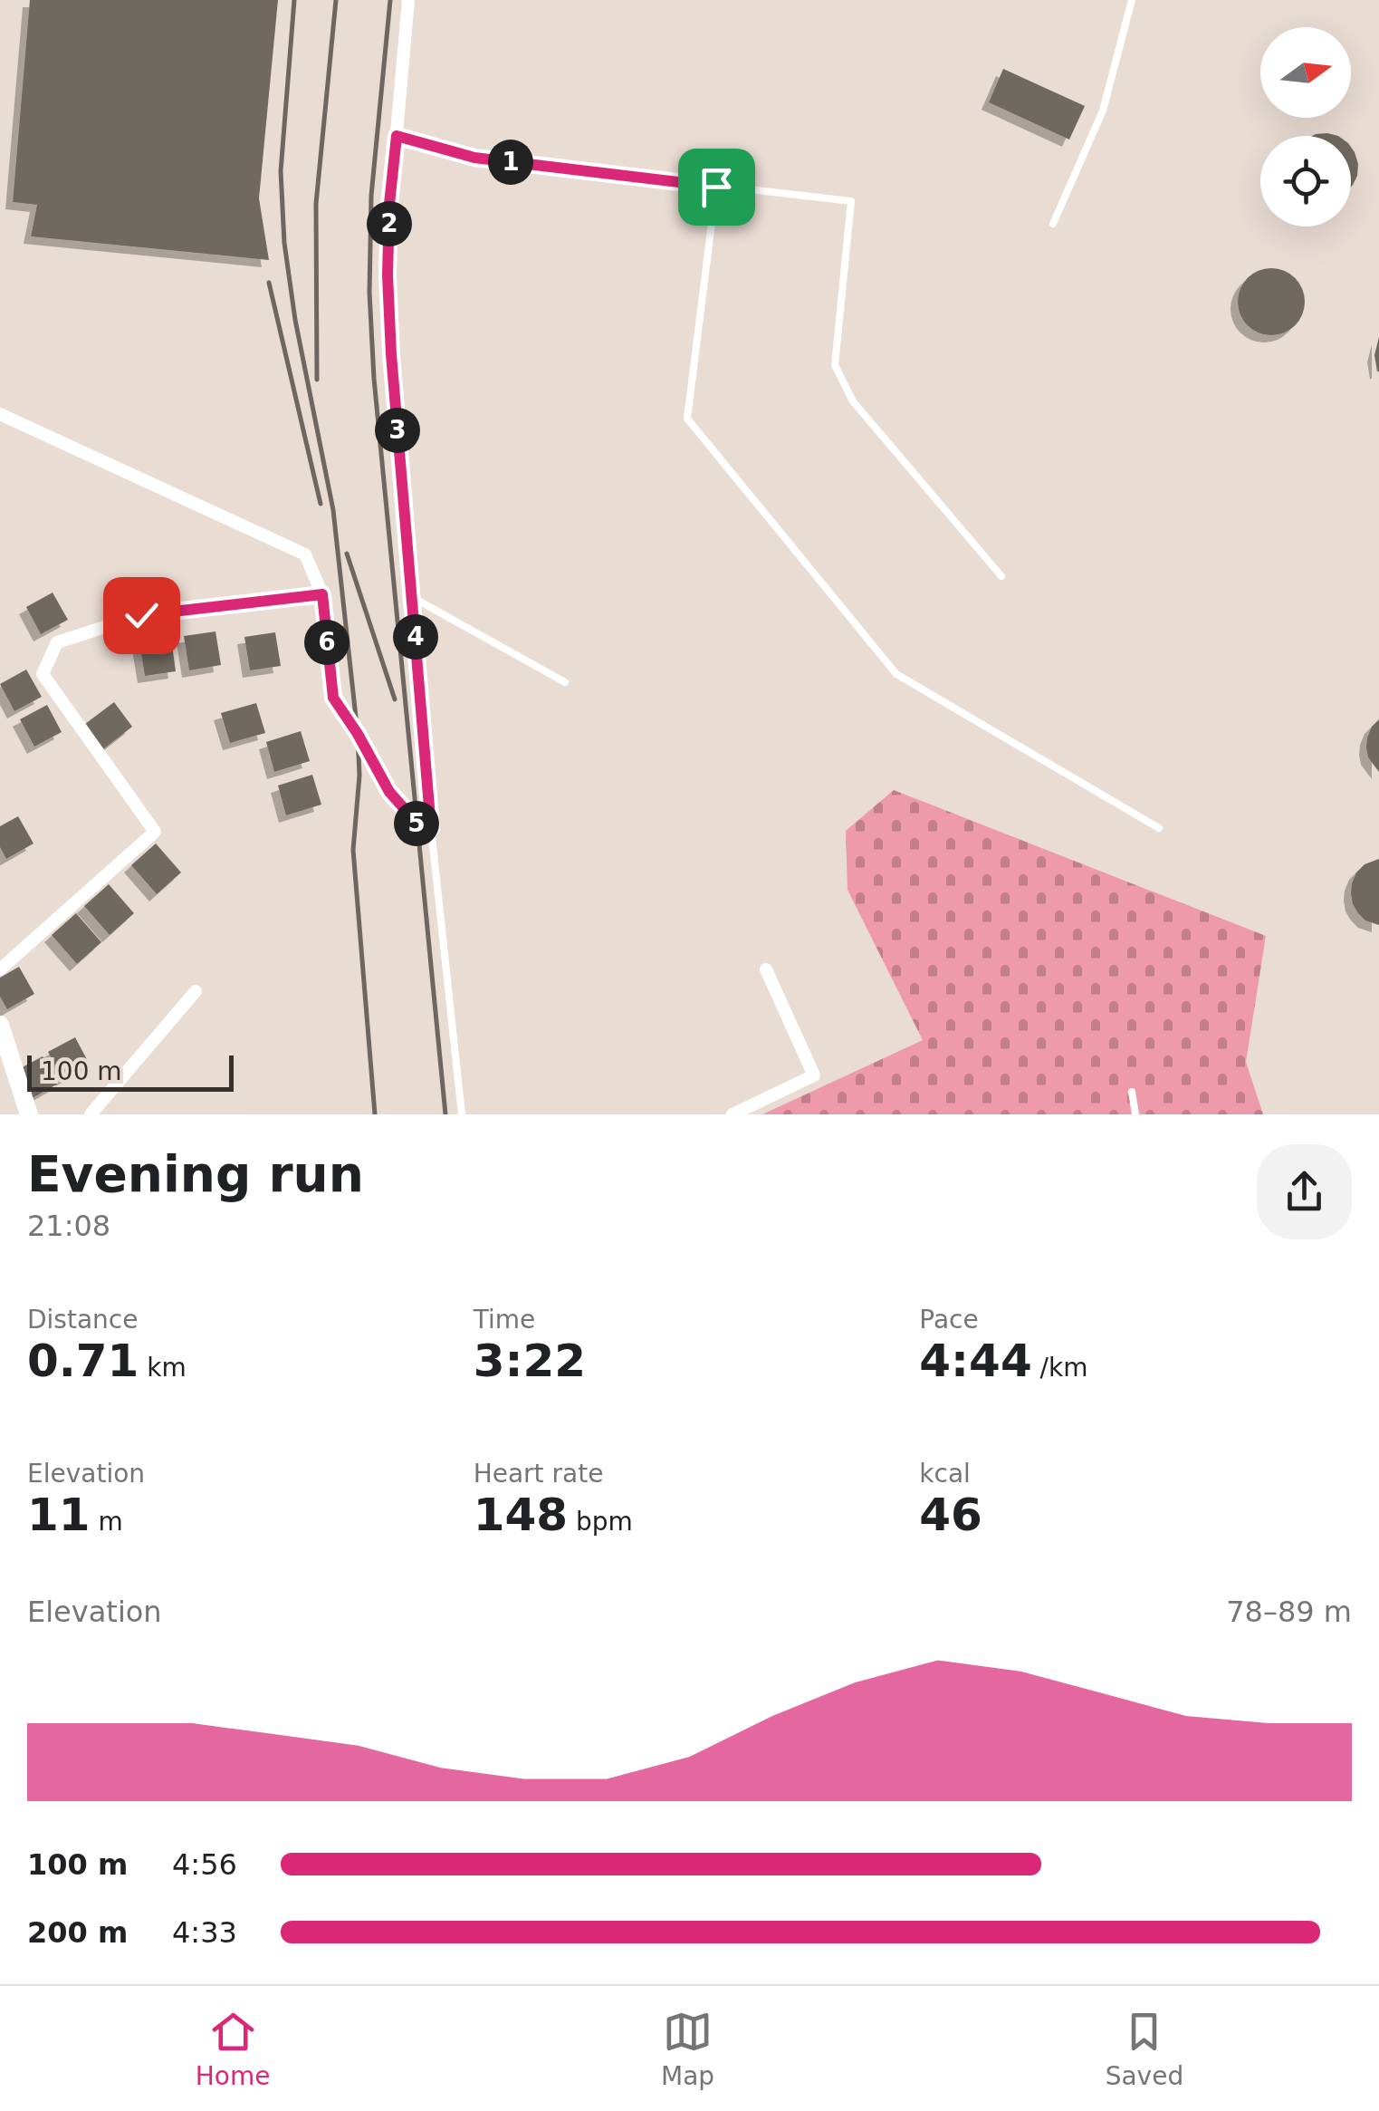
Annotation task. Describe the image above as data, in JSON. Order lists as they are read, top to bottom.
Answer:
{
  "scale_bar": "100 m",
  "north": "right",
  "page": {
    "pins": [
      "1",
      "2",
      "3",
      "4",
      "6",
      "5"
    ],
    "scale": "100 m",
    "heading": ["Evening run", "21:08"],
    "stats": [
      ["Distance", "0.71 km"],
      ["Time", "3:22"],
      ["Pace", "4:44 /km"],
      ["Elevation", "11 m"],
      ["Heart rate", "148 bpm"],
      ["kcal", "46"]
    ],
    "chart": ["Elevation", "78–89 m"],
    "list": [
      {
        "name": "100 m",
        "note": "4:56"
      },
      {
        "name": "200 m",
        "note": "4:33"
      }
    ],
    "tabs": ["Home", "Map", "Saved"]
  }
}
